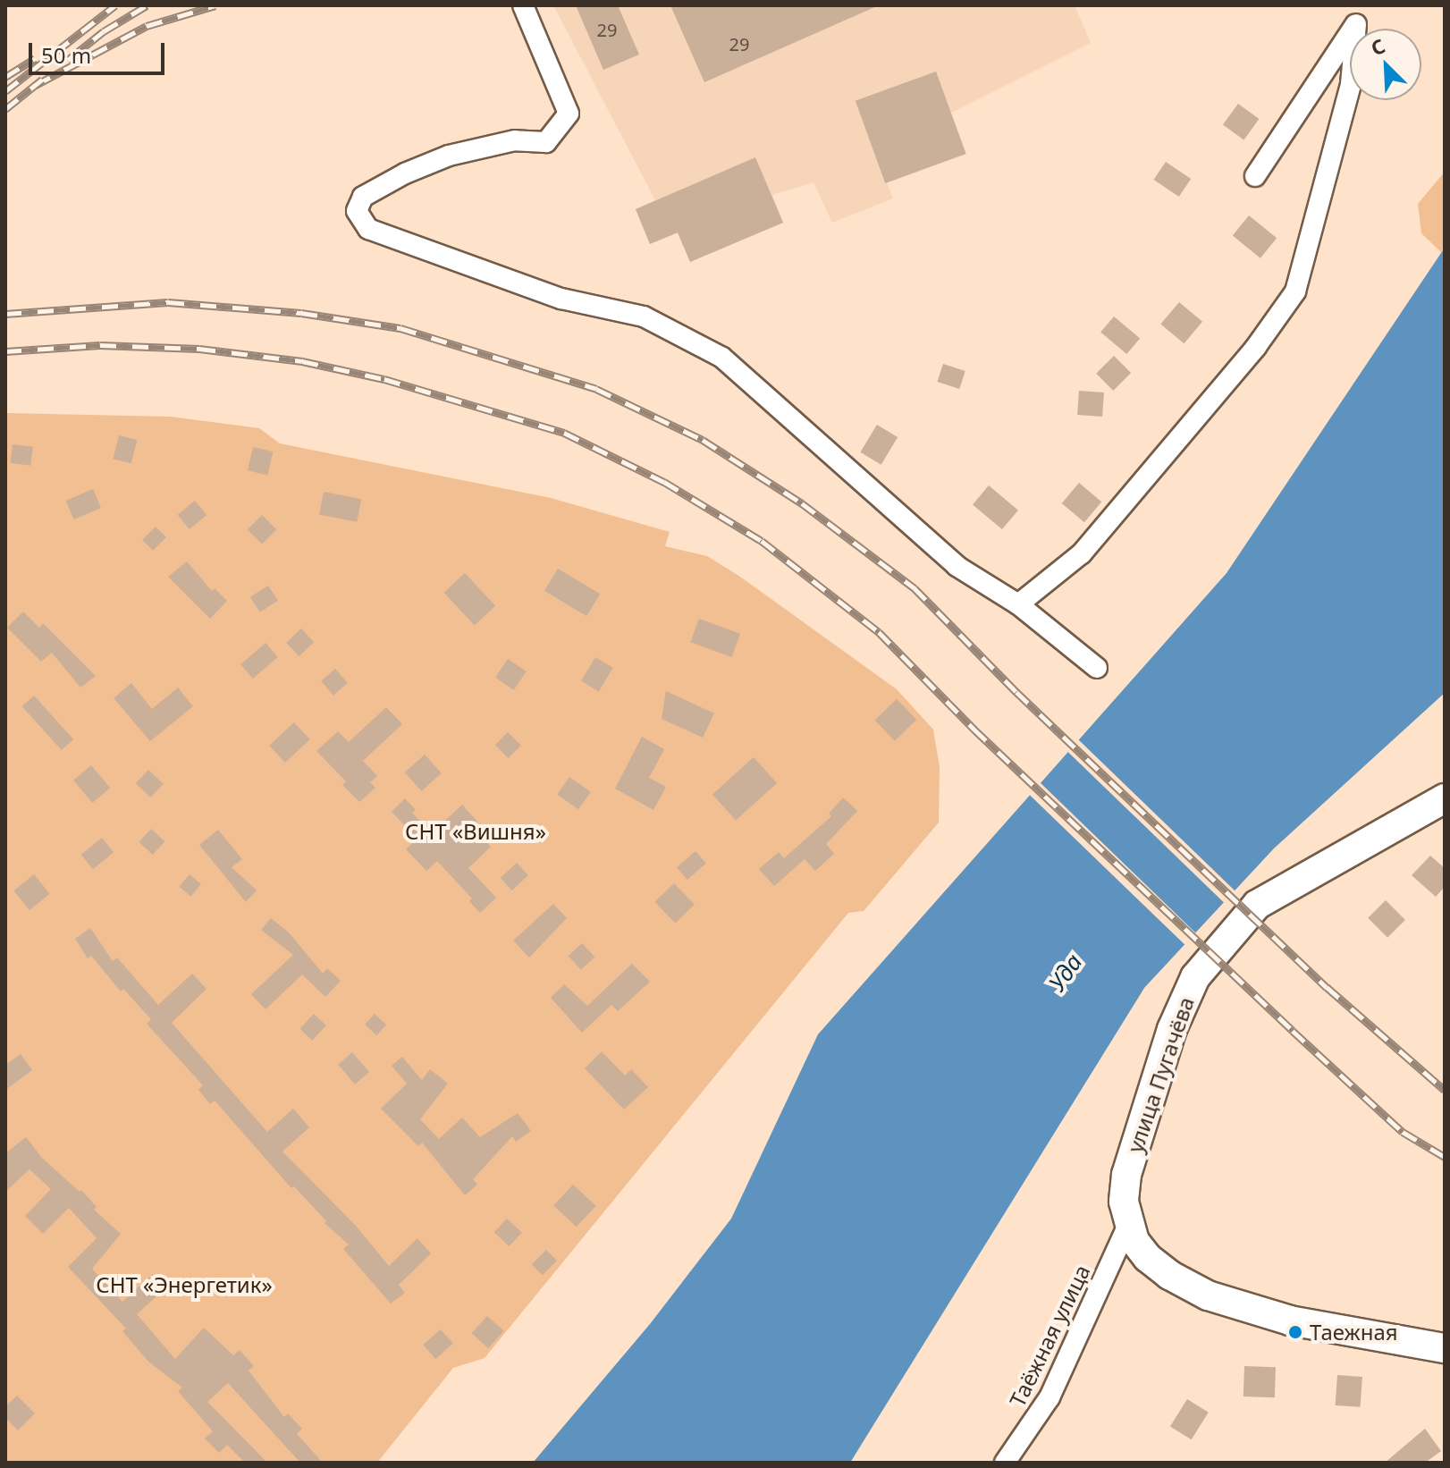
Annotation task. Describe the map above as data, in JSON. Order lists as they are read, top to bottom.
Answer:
{
  "streets": {
    "street": ["улица Пугачёва", "Таёжная улица"]
  },
  "crossings": [
    ["улица Пугачёва", "Таёжная улица"]
  ],
  "water": ["Уда"],
  "parks": ["СНТ «Вишня»", "СНТ «Энергетик»"],
  "places": ["Таежная"],
  "house_numbers": ["29", "29"],
  "scale_bar": "50 m",
  "north": "top left"
}
